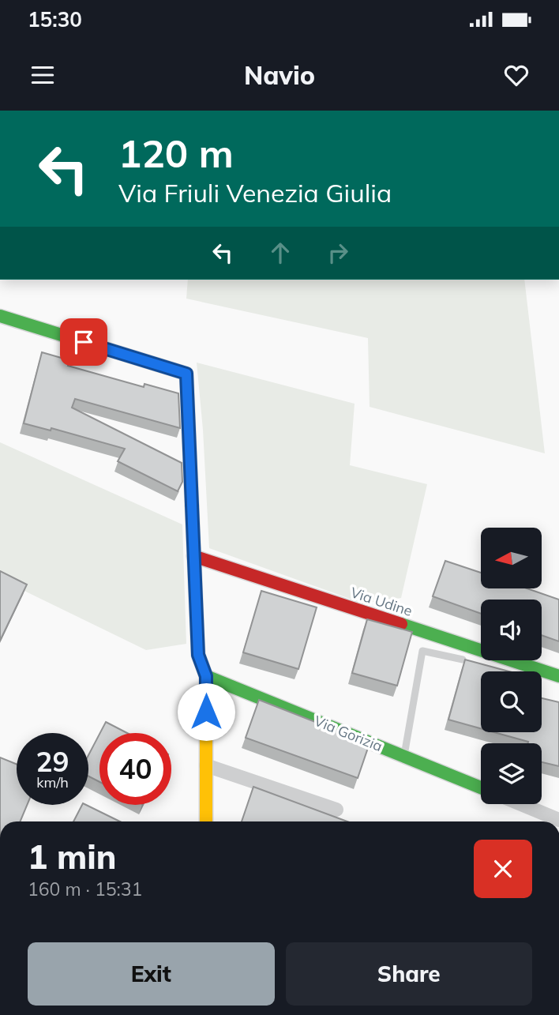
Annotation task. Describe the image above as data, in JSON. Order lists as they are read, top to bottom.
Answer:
{
  "streets": {
    "street": ["Via Udine", "Via Gorizia"]
  },
  "north": "left",
  "page": {
    "status": "15:30",
    "header": "Navio",
    "turn": ["120 m", "Via Friuli Venezia Giulia"],
    "speed": "29 km/h",
    "limit": "40",
    "heading": ["1 min", "160 m · 15:31"],
    "buttons": ["Exit", "Share"]
  }
}
